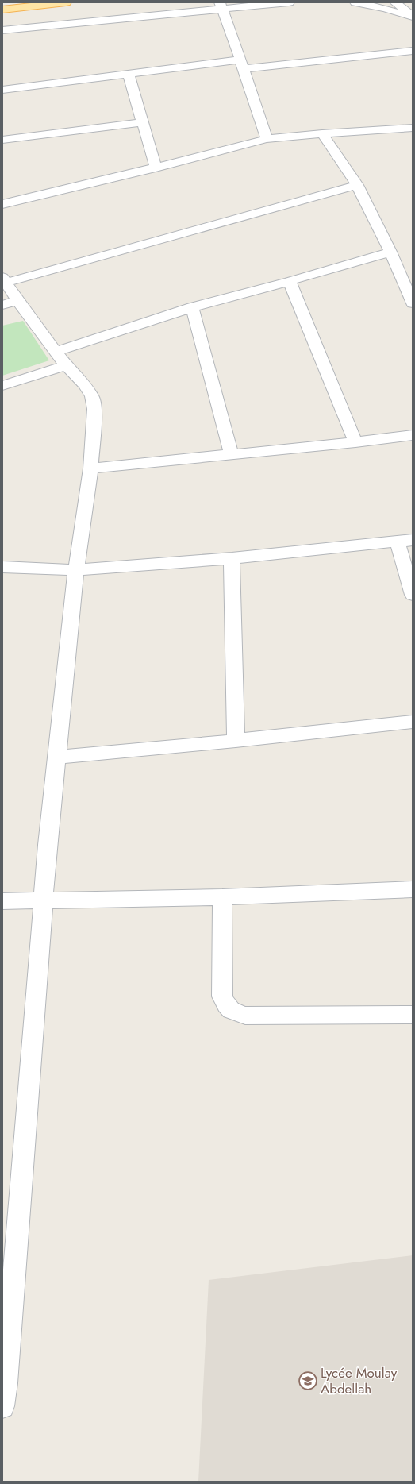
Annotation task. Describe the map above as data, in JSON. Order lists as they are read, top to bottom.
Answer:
{
  "places": {
    "school or university": ["Lycée Moulay Abdellah"]
  }
}
